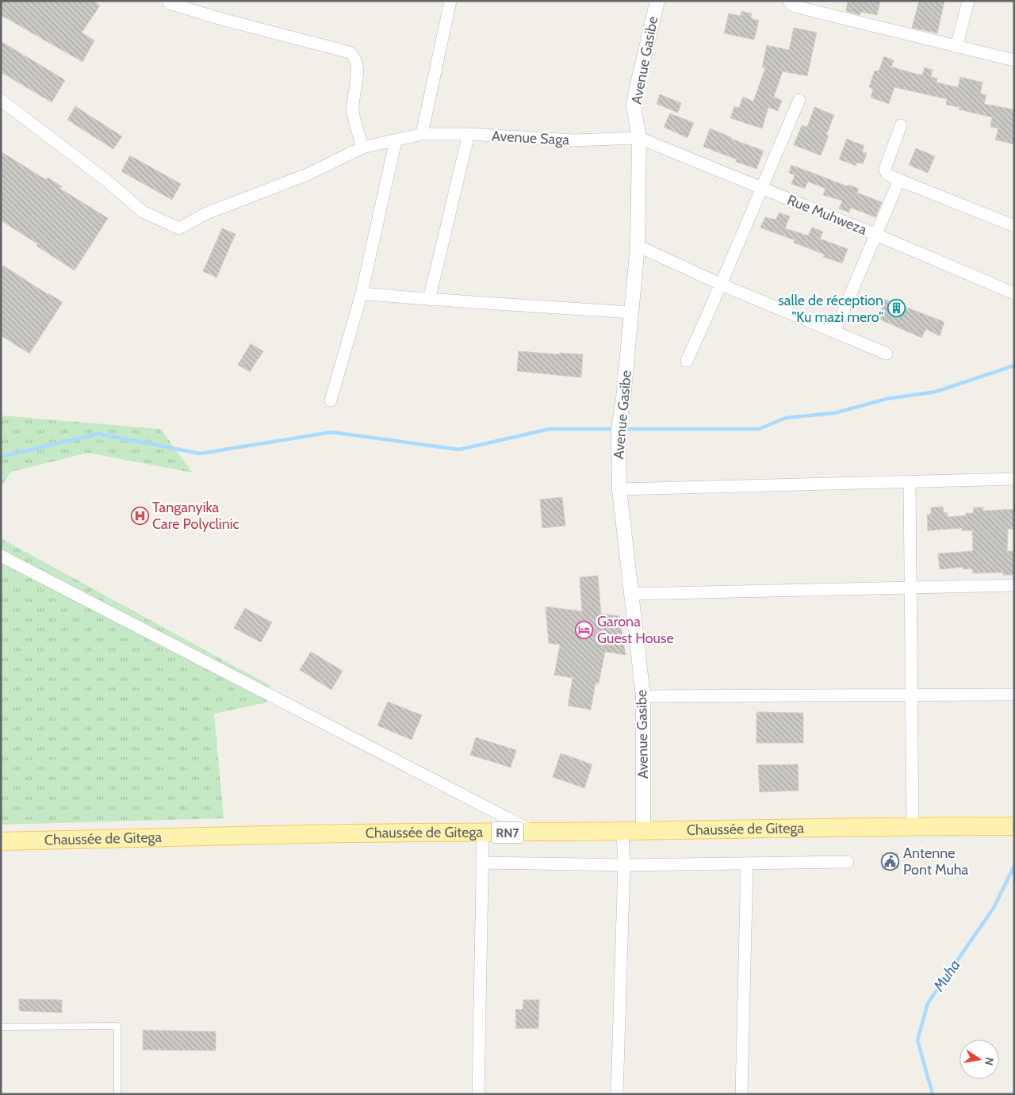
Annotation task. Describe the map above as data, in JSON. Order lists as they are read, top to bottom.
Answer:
{
  "streets": {
    "main road": ["Chaussée de Gitega", "RN7"],
    "street": ["Avenue Gasibe", "Avenue Saga", "Rue Muhweza"]
  },
  "crossings": [
    ["Avenue Gasibe", "Avenue Saga"],
    ["Avenue Gasibe", "Rue Muhweza"],
    ["Avenue Gasibe", "Chaussée de Gitega"],
    ["Avenue Saga", "Rue Muhweza"]
  ],
  "water": ["Muha"],
  "places": {
    "building": ["salle de réception \"Ku mazi mero\""],
    "hospital": ["Tanganyika Care Polyclinic"],
    "hotel": ["Garona Guest House"],
    "public building": ["Antenne Pont Muha"]
  },
  "north": "right"
}
